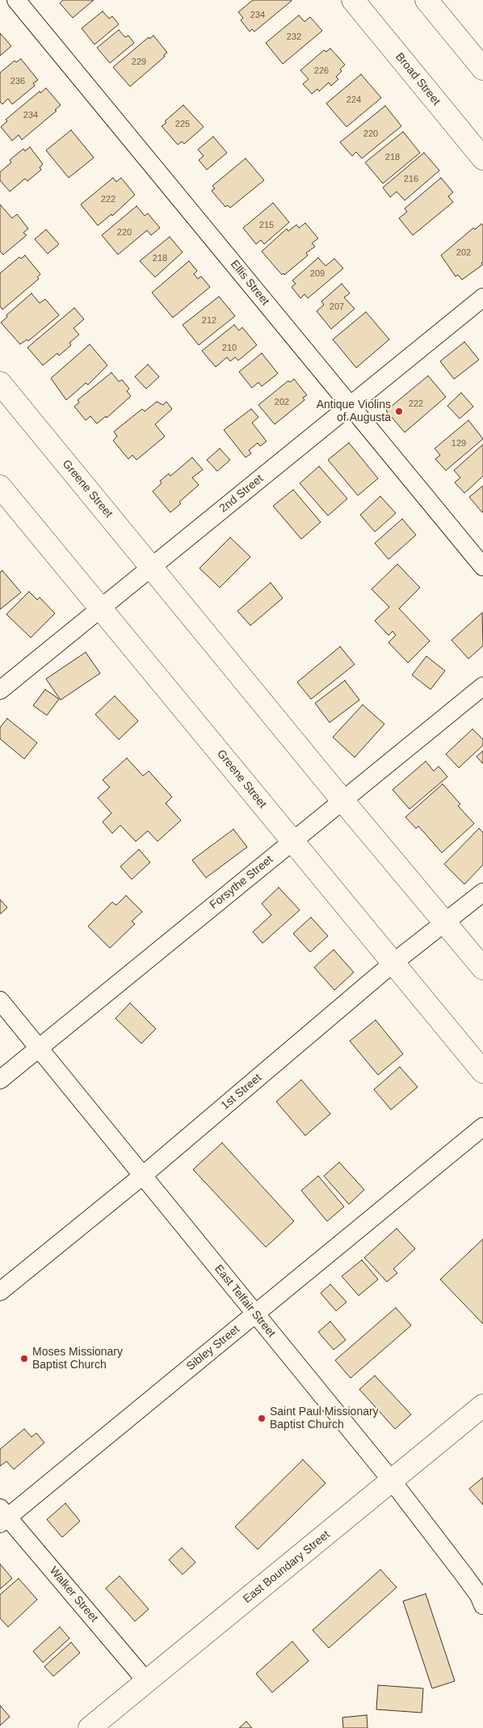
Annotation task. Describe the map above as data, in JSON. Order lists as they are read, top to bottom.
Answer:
{
  "streets": {
    "main road": ["Broad Street", "Greene Street", "East Boundary Street"],
    "street": [
      "Ellis Street",
      "2nd Street",
      "Forsythe Street",
      "1st Street",
      "East Telfair Street",
      "Sibley Street",
      "Walker Street"
    ]
  },
  "crossings": [
    ["Ellis Street", "2nd Street"],
    ["Greene Street", "2nd Street"],
    ["Greene Street", "Forsythe Street"],
    ["Greene Street", "1st Street"],
    ["Forsythe Street", "East Telfair Street"],
    ["1st Street", "East Telfair Street"],
    ["East Telfair Street", "Sibley Street"],
    ["East Telfair Street", "East Boundary Street"],
    ["Sibley Street", "Walker Street"],
    ["East Boundary Street", "Walker Street"]
  ],
  "places": ["Antique Violins of Augusta", "Moses Missionary Baptist Church", "Saint Paul Missionary Baptist Church"],
  "house_numbers": [
    "234",
    "232",
    "229",
    "226",
    "236",
    "224",
    "234",
    "225",
    "220",
    "218",
    "216",
    "222",
    "215",
    "220",
    "202",
    "218",
    "209",
    "207",
    "212",
    "210",
    "202",
    "222",
    "129"
  ]
}
